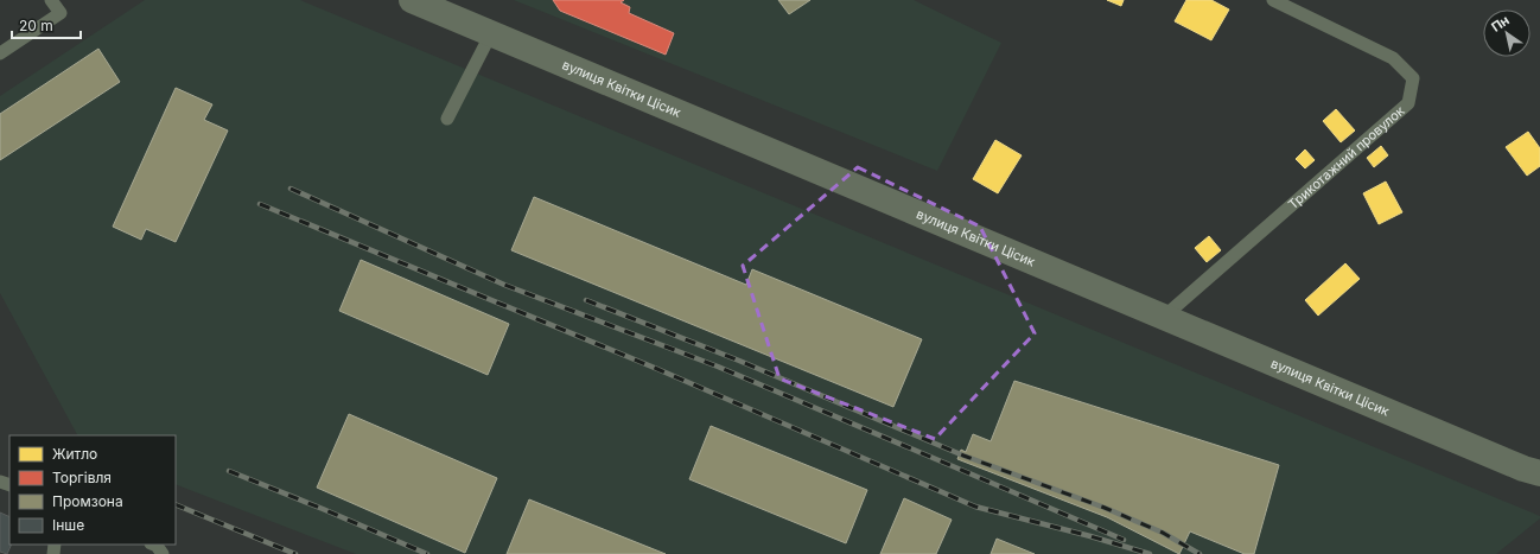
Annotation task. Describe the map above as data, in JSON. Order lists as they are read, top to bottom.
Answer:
{
  "streets": {
    "street": ["вулиця Квітки Цісик"],
    "lane": ["Трикотажний провулок"]
  },
  "crossings": [
    ["вулиця Квітки Цісик", "Трикотажний провулок"]
  ],
  "legend": [
    "Житло",
    "Торгівля",
    "Промзона",
    "Інше"
  ],
  "scale_bar": "20 m",
  "north": "top left"
}
